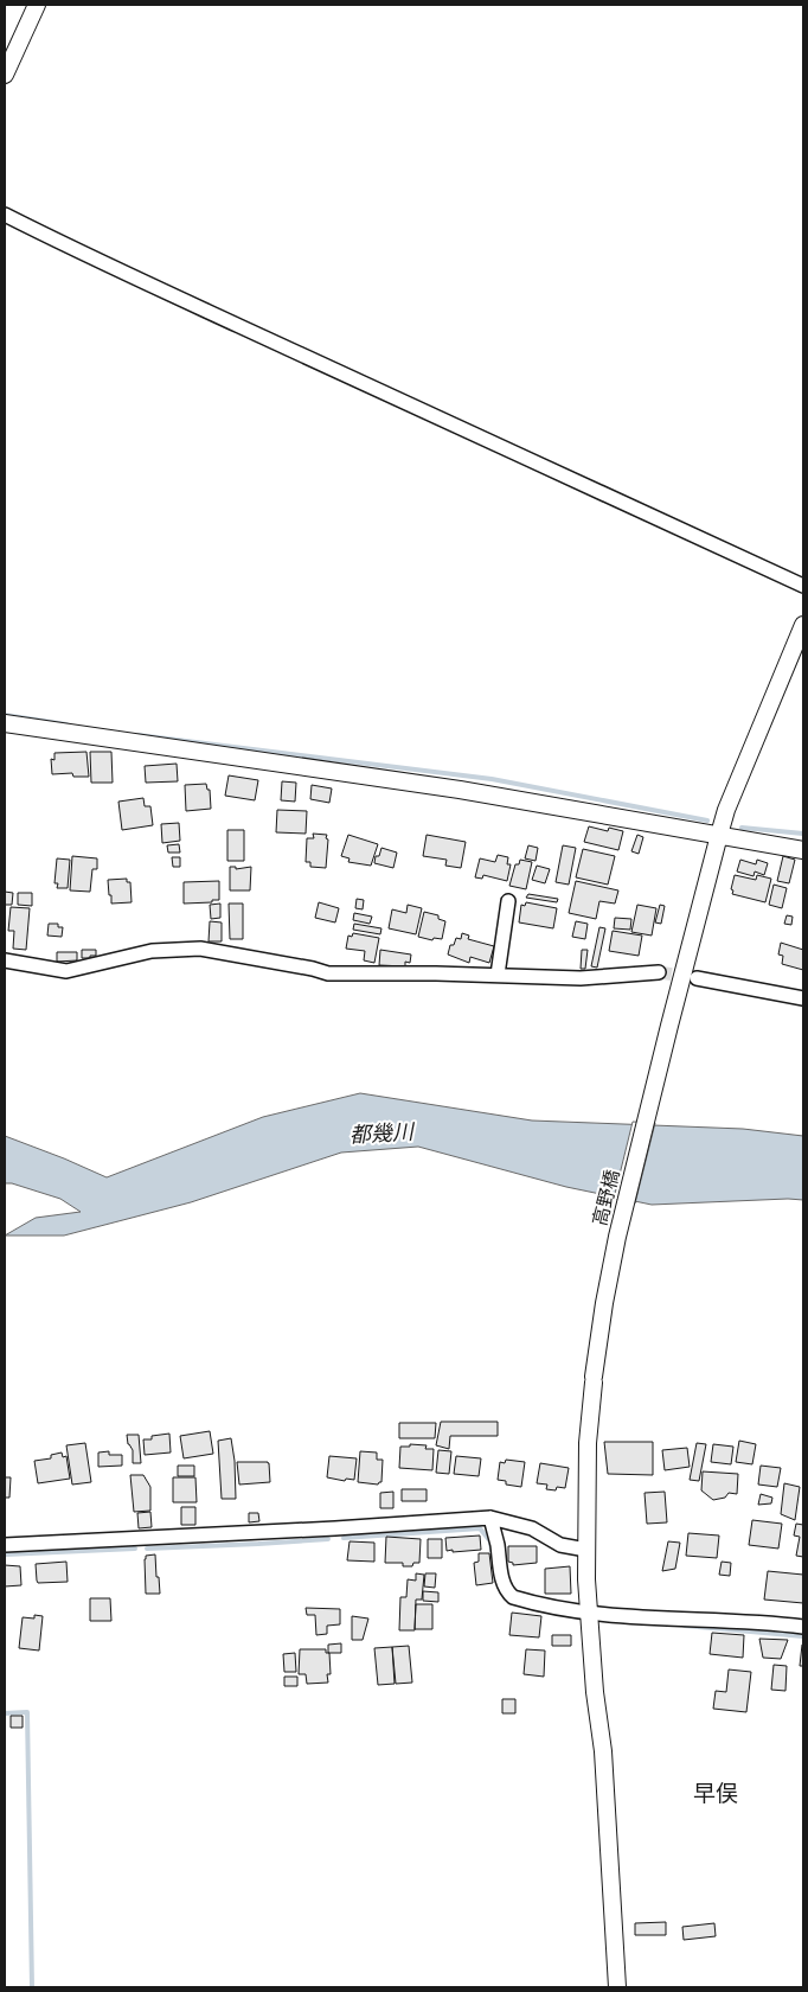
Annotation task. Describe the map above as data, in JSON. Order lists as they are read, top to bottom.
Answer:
{
  "streets": {
    "street": ["高野橋"]
  },
  "districts": ["早俣"],
  "water": ["都幾川"]
}
